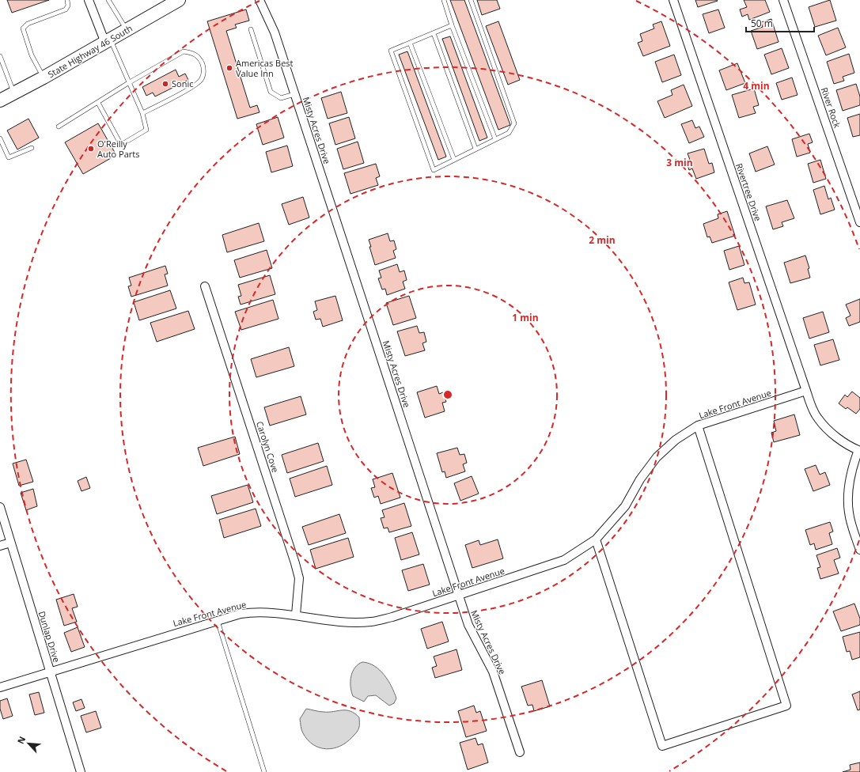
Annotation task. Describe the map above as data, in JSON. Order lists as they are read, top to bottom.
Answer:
{
  "streets": {
    "main road": ["State Highway 46 South"],
    "street": [
      "River Rock",
      "Misty Acres Drive",
      "Rivertree Drive",
      "Lake Front Avenue",
      "Carolyn Cove",
      "Dunlap Drive"
    ]
  },
  "crossings": [
    ["Misty Acres Drive", "Lake Front Avenue"],
    ["Rivertree Drive", "Lake Front Avenue"],
    ["Lake Front Avenue", "Carolyn Cove"],
    ["Lake Front Avenue", "Dunlap Drive"]
  ],
  "places": ["Americas Best Value Inn", "Sonic", "O'Reilly Auto Parts"],
  "scale_bar": "50 m",
  "north": "top left",
  "rings": [
    "4 min",
    "3 min",
    "2 min",
    "1 min"
  ]
}
